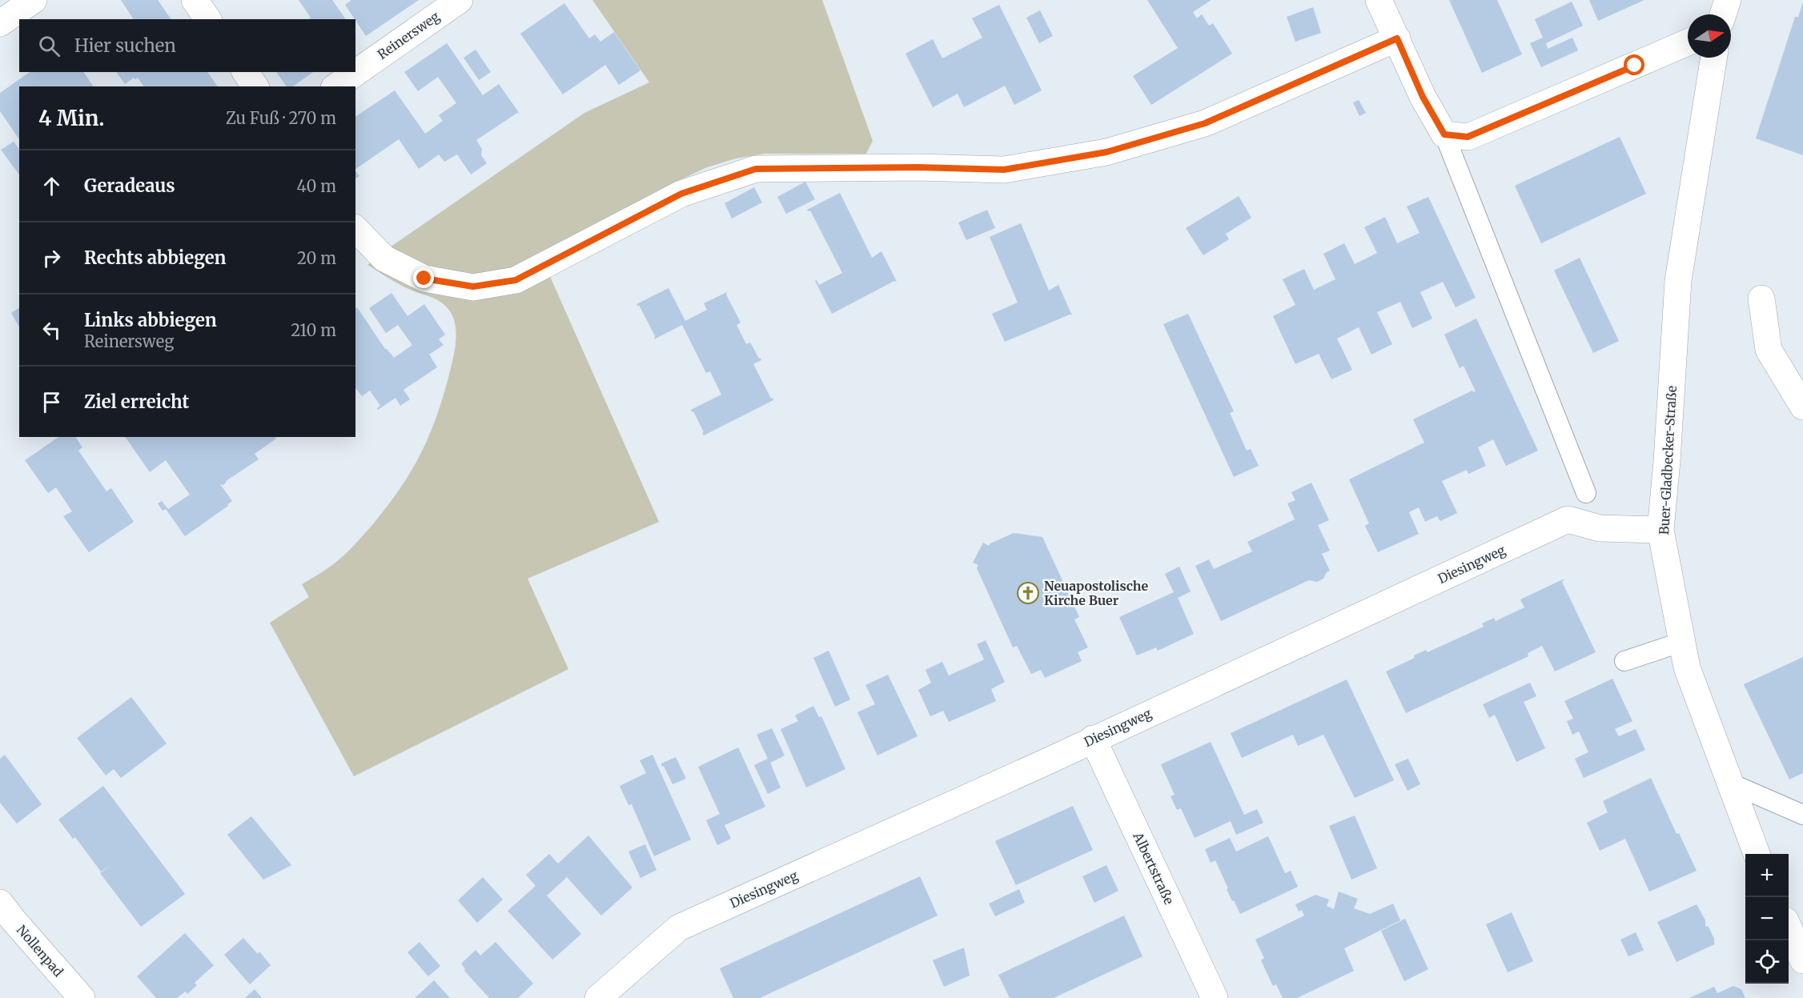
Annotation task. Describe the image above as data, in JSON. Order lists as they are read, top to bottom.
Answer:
{
  "streets": {
    "street": [
      "Reinersweg",
      "Buer-Gladbecker-Straße",
      "Diesingweg",
      "Albertstraße",
      "Nollenpad"
    ]
  },
  "crossings": [
    ["Buer-Gladbecker-Straße", "Diesingweg"],
    ["Diesingweg", "Albertstraße"]
  ],
  "places": {
    "church": ["Neuapostolische Kirche Buer"]
  },
  "north": "right",
  "page": {
    "search": "Hier suchen",
    "heading": ["4 Min.", "Zu Fuß · 270 m"],
    "list": [
      ["Geradeaus", "40 m"],
      ["Rechts abbiegen", "20 m"],
      ["Links abbiegen", "Reinersweg", "210 m"],
      "Ziel erreicht"
    ],
    "map_buttons": ["+", "−"]
  }
}
